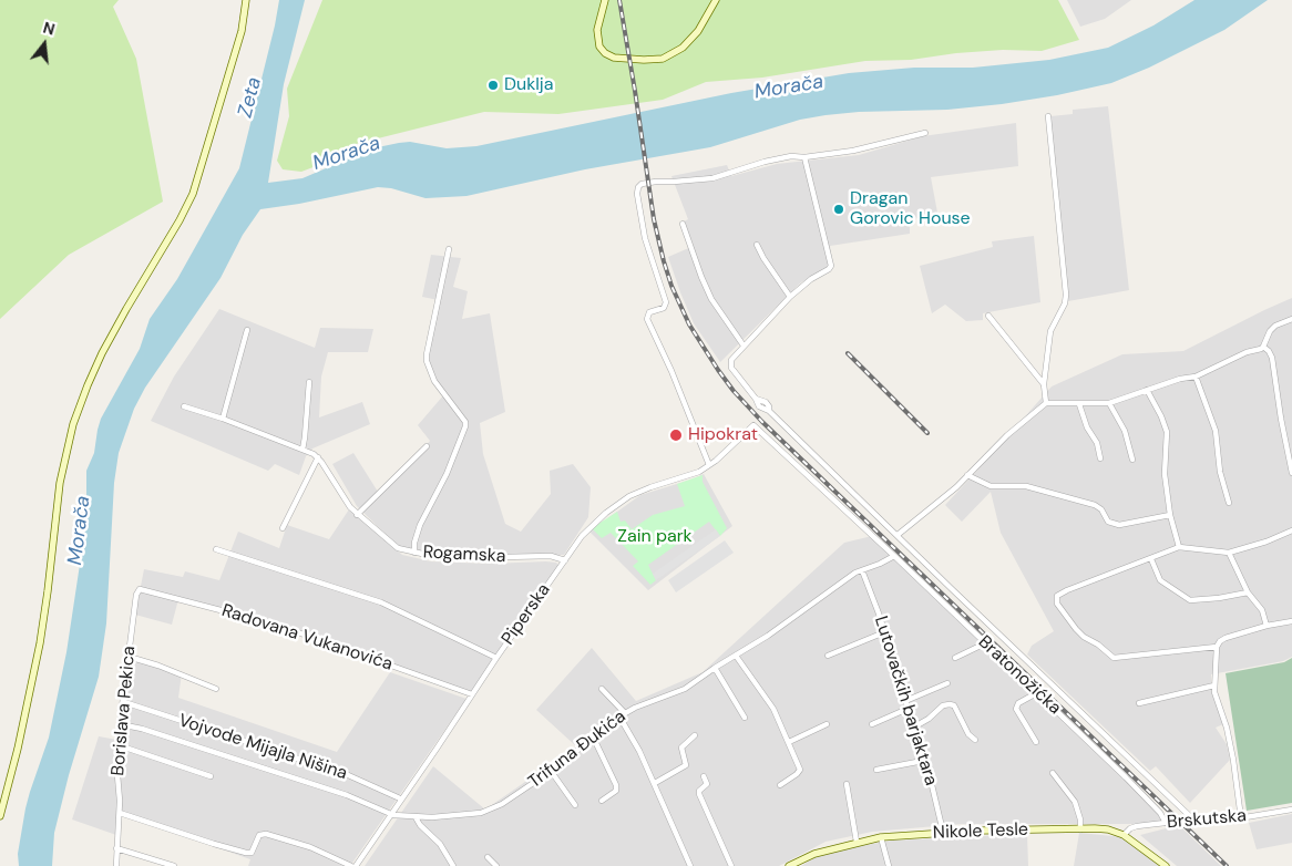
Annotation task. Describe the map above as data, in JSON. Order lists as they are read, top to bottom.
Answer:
{
  "streets": {
    "main road": ["Nikole Tesle"],
    "street": [
      "Rogamska",
      "Piperska",
      "Radovana Vukanovića",
      "Bratonožićka",
      "Lutovačkih barjaktara",
      "Borislava Pekica",
      "Vojvode Mijajla Nišina",
      "Trifuna Đukića",
      "Brskutska"
    ]
  },
  "crossings": [
    ["Rogamska", "Piperska"],
    ["Piperska", "Radovana Vukanovića"],
    ["Piperska", "Bratonožićka"],
    ["Piperska", "Vojvode Mijajla Nišina"],
    ["Piperska", "Trifuna Đukića"],
    ["Radovana Vukanovića", "Borislava Pekica"],
    ["Bratonožićka", "Brskutska"],
    ["Lutovačkih barjaktara", "Trifuna Đukića"],
    ["Lutovačkih barjaktara", "Nikole Tesle"],
    ["Borislava Pekica", "Vojvode Mijajla Nišina"],
    ["Borislava Pekica", "Trifuna Đukića"],
    ["Brskutska", "Nikole Tesle"]
  ],
  "water": ["Morača", "Zeta"],
  "parks": ["Zain park"],
  "places": ["Duklja", "Dragan Gorovic House", "Hipokrat"],
  "north": "top"
}
